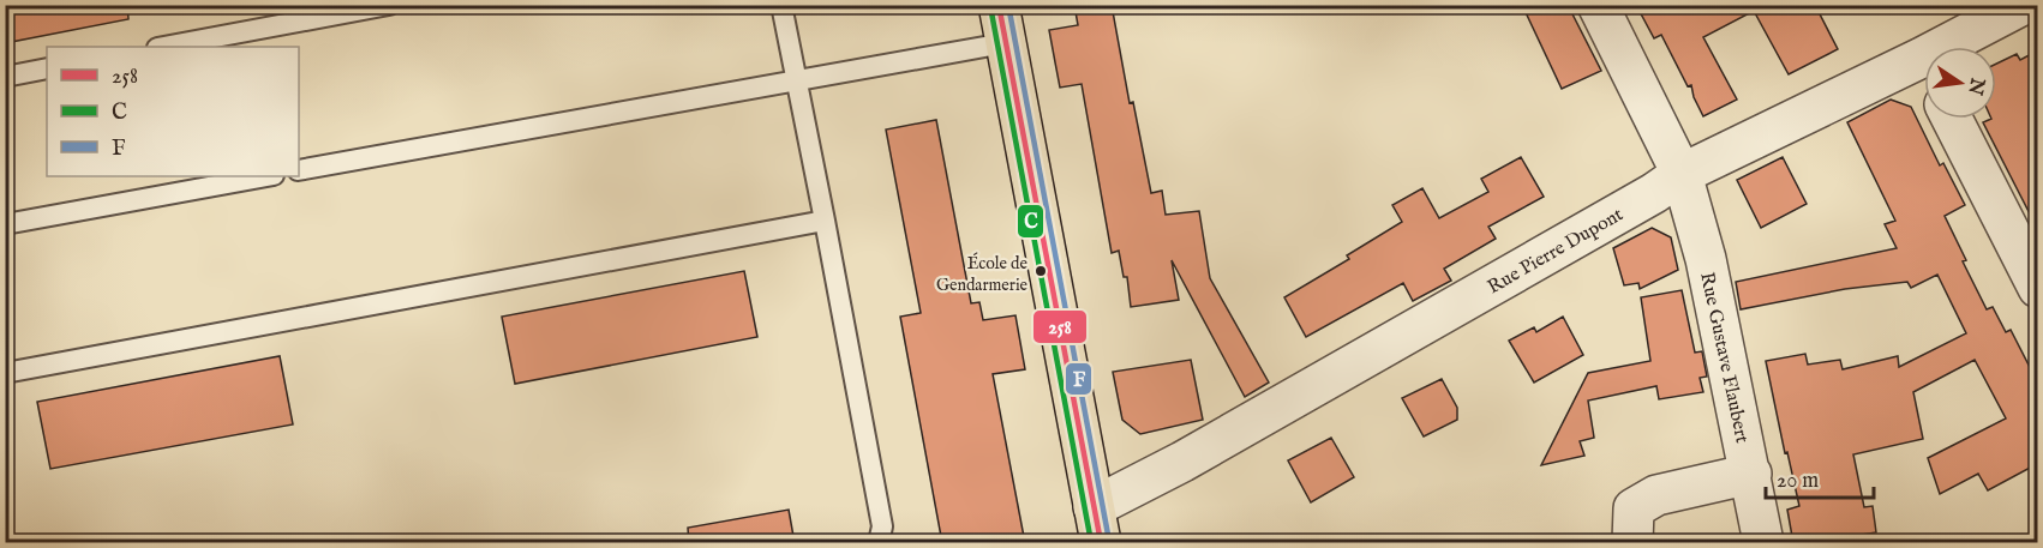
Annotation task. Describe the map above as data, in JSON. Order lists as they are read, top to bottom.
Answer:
{
  "streets": {
    "street": ["Rue Pierre Dupont", "Rue Gustave Flaubert"]
  },
  "crossings": [
    ["Rue Pierre Dupont", "Rue Gustave Flaubert"]
  ],
  "places": ["École de Gendarmerie"],
  "lines": ["transit line 258", "transit line F", "transit line C"],
  "legend": ["258", "C", "F"],
  "scale_bar": "20 m",
  "north": "right"
}
